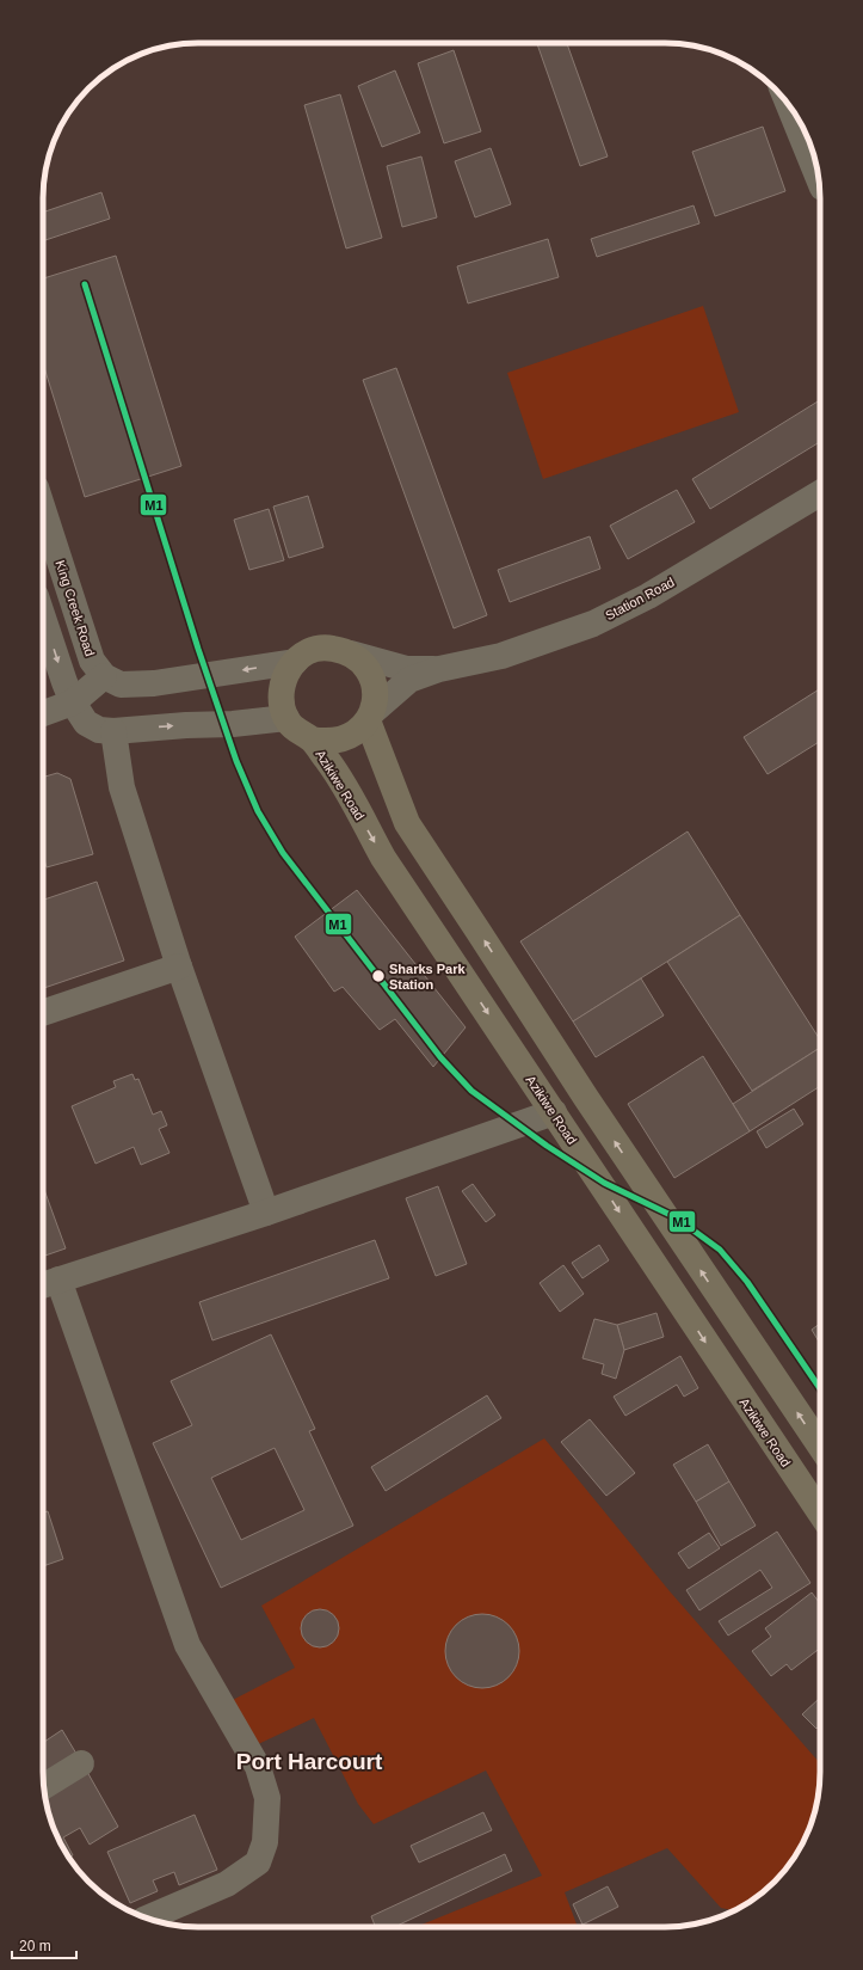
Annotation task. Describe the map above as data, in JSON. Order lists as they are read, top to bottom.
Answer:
{
  "streets": {
    "main road": ["Azikiwe Road"],
    "street": ["Station Road", "King Creek Road"]
  },
  "crossings": [
    ["Station Road", "Azikiwe Road"]
  ],
  "districts": ["Port Harcourt"],
  "places": ["Sharks Park Station"],
  "lines": ["transit line M1"],
  "scale_bar": "20 m"
}
